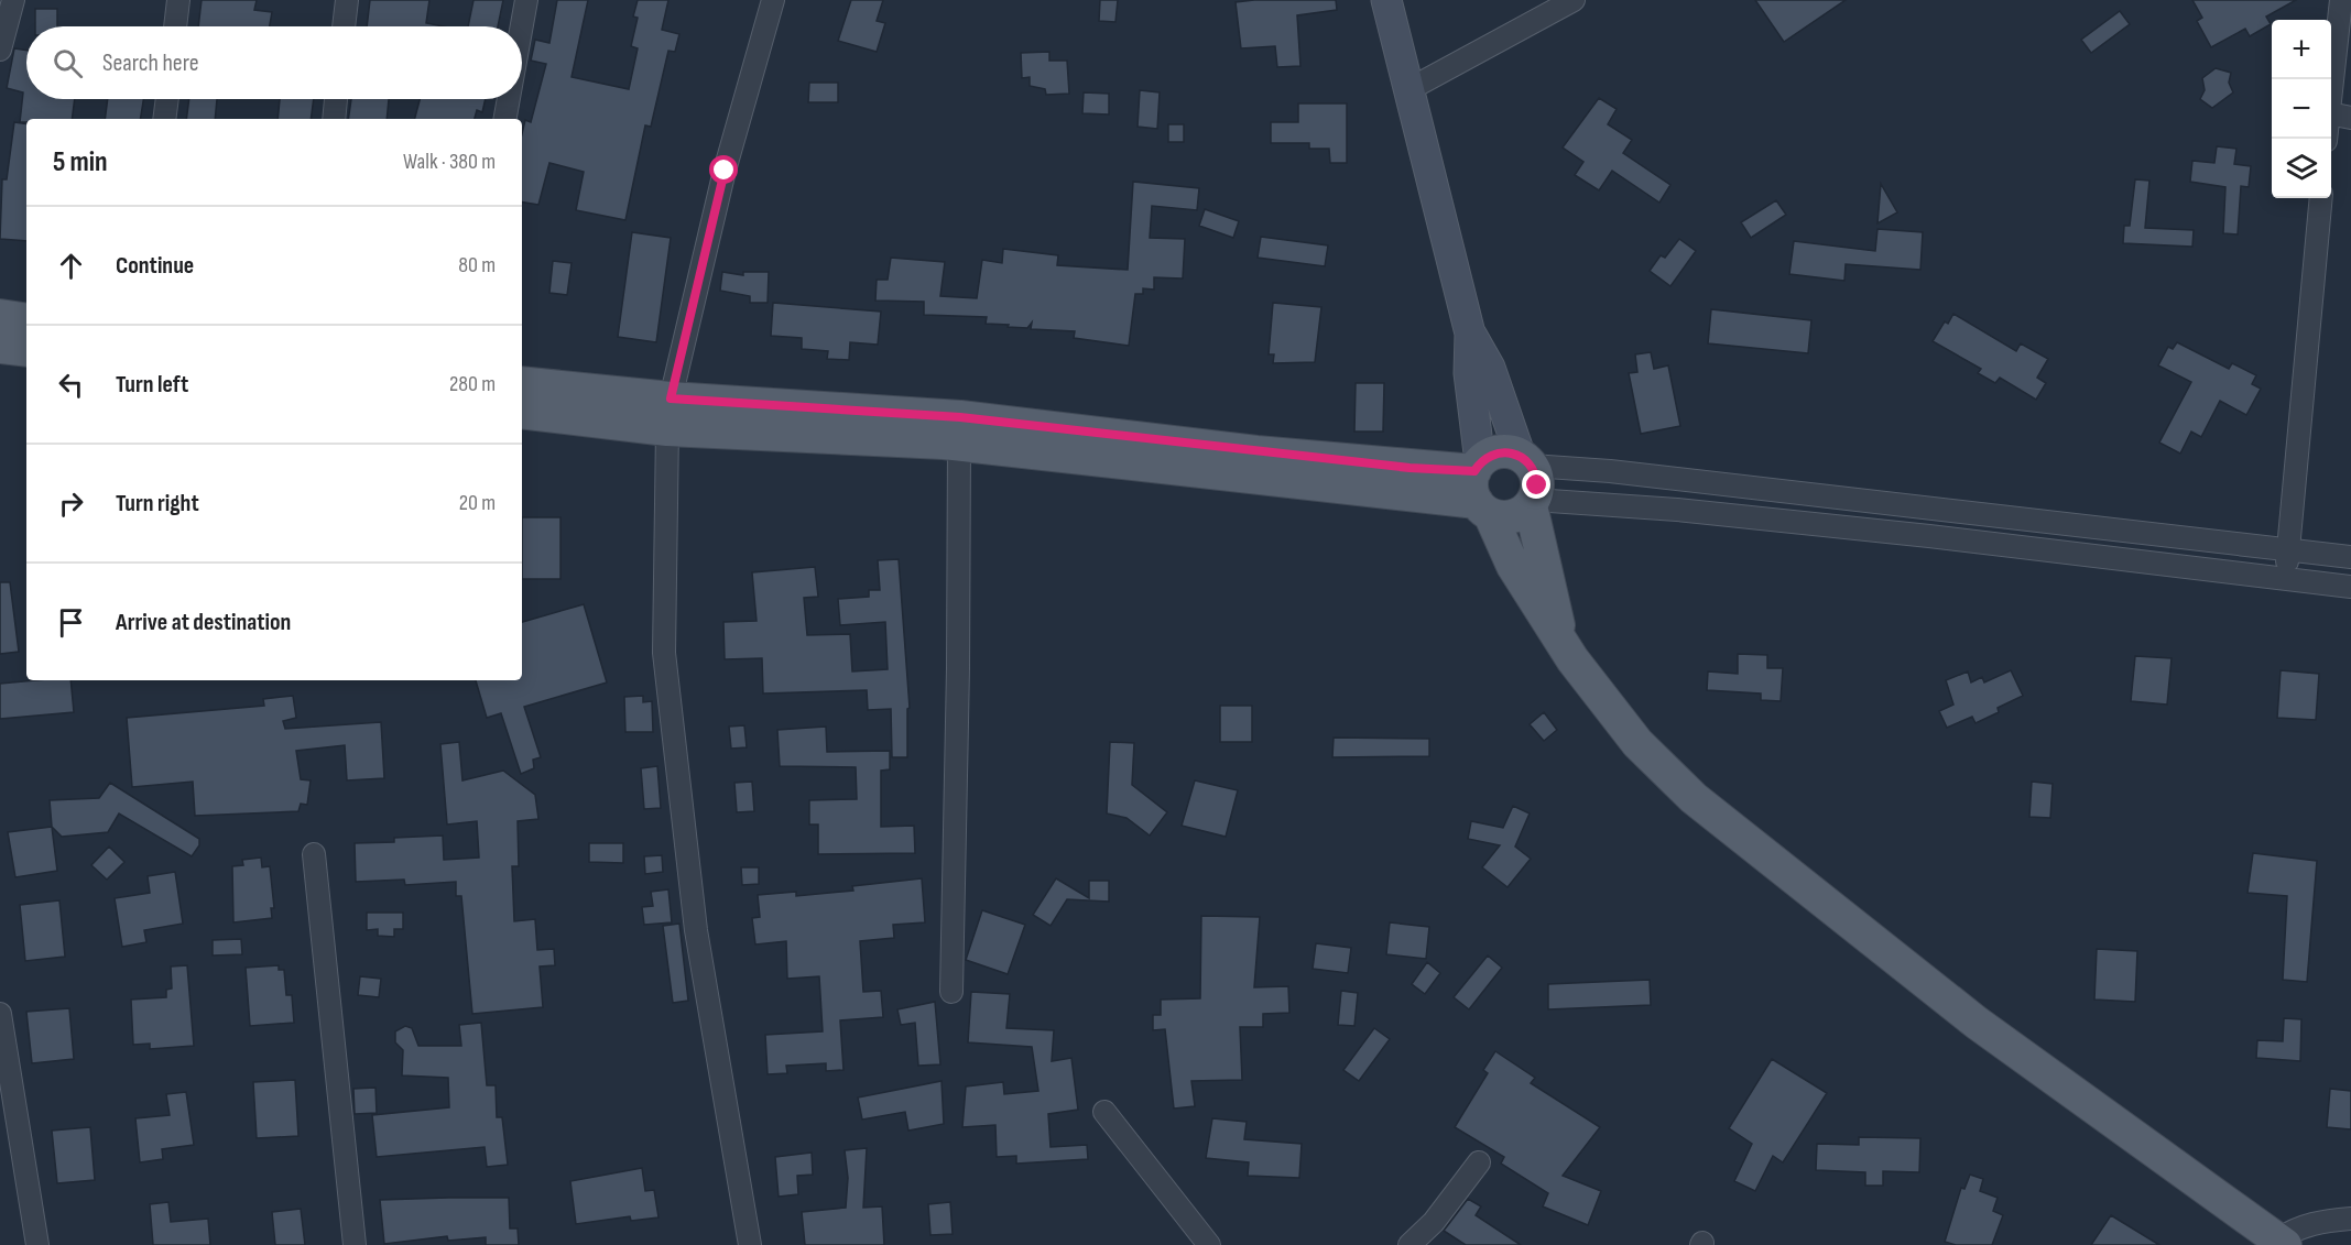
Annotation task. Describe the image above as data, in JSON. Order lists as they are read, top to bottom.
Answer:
{
  "page": {
    "map_buttons": ["+", "−"],
    "search": "Search here",
    "heading": ["5 min", "Walk · 380 m"],
    "list": [
      ["Continue", "80 m"],
      ["Turn left", "280 m"],
      ["Turn right", "20 m"],
      "Arrive at destination"
    ]
  }
}
